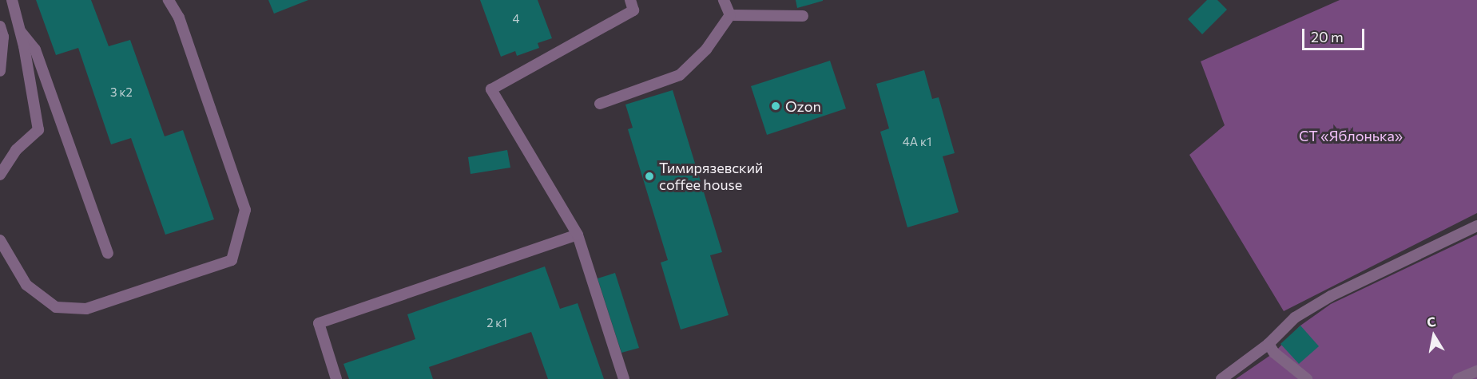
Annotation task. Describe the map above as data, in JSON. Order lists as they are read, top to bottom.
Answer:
{
  "parks": ["СТ «Яблонька»"],
  "places": ["Ozon", "Тимирязевский coffee house"],
  "house_numbers": [
    "4",
    "3 к2",
    "4А к1",
    "2 к1"
  ],
  "scale_bar": "20 m",
  "north": "top"
}
